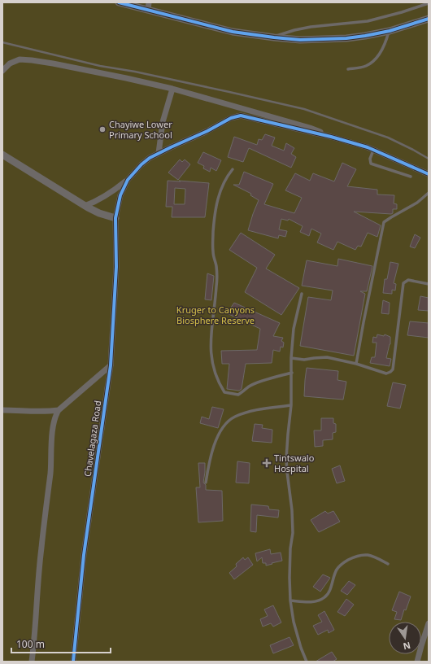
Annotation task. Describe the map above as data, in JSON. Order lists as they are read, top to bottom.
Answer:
{
  "streets": {
    "street": ["Chavelagaza Road"]
  },
  "parks": ["Kruger to Canyons Biosphere Reserve"],
  "places": {
    "other": ["Chayiwe Lower Primary School"],
    "health": ["Tintswalo Hospital"]
  },
  "scale_bar": "100 m",
  "north": "bottom"
}
